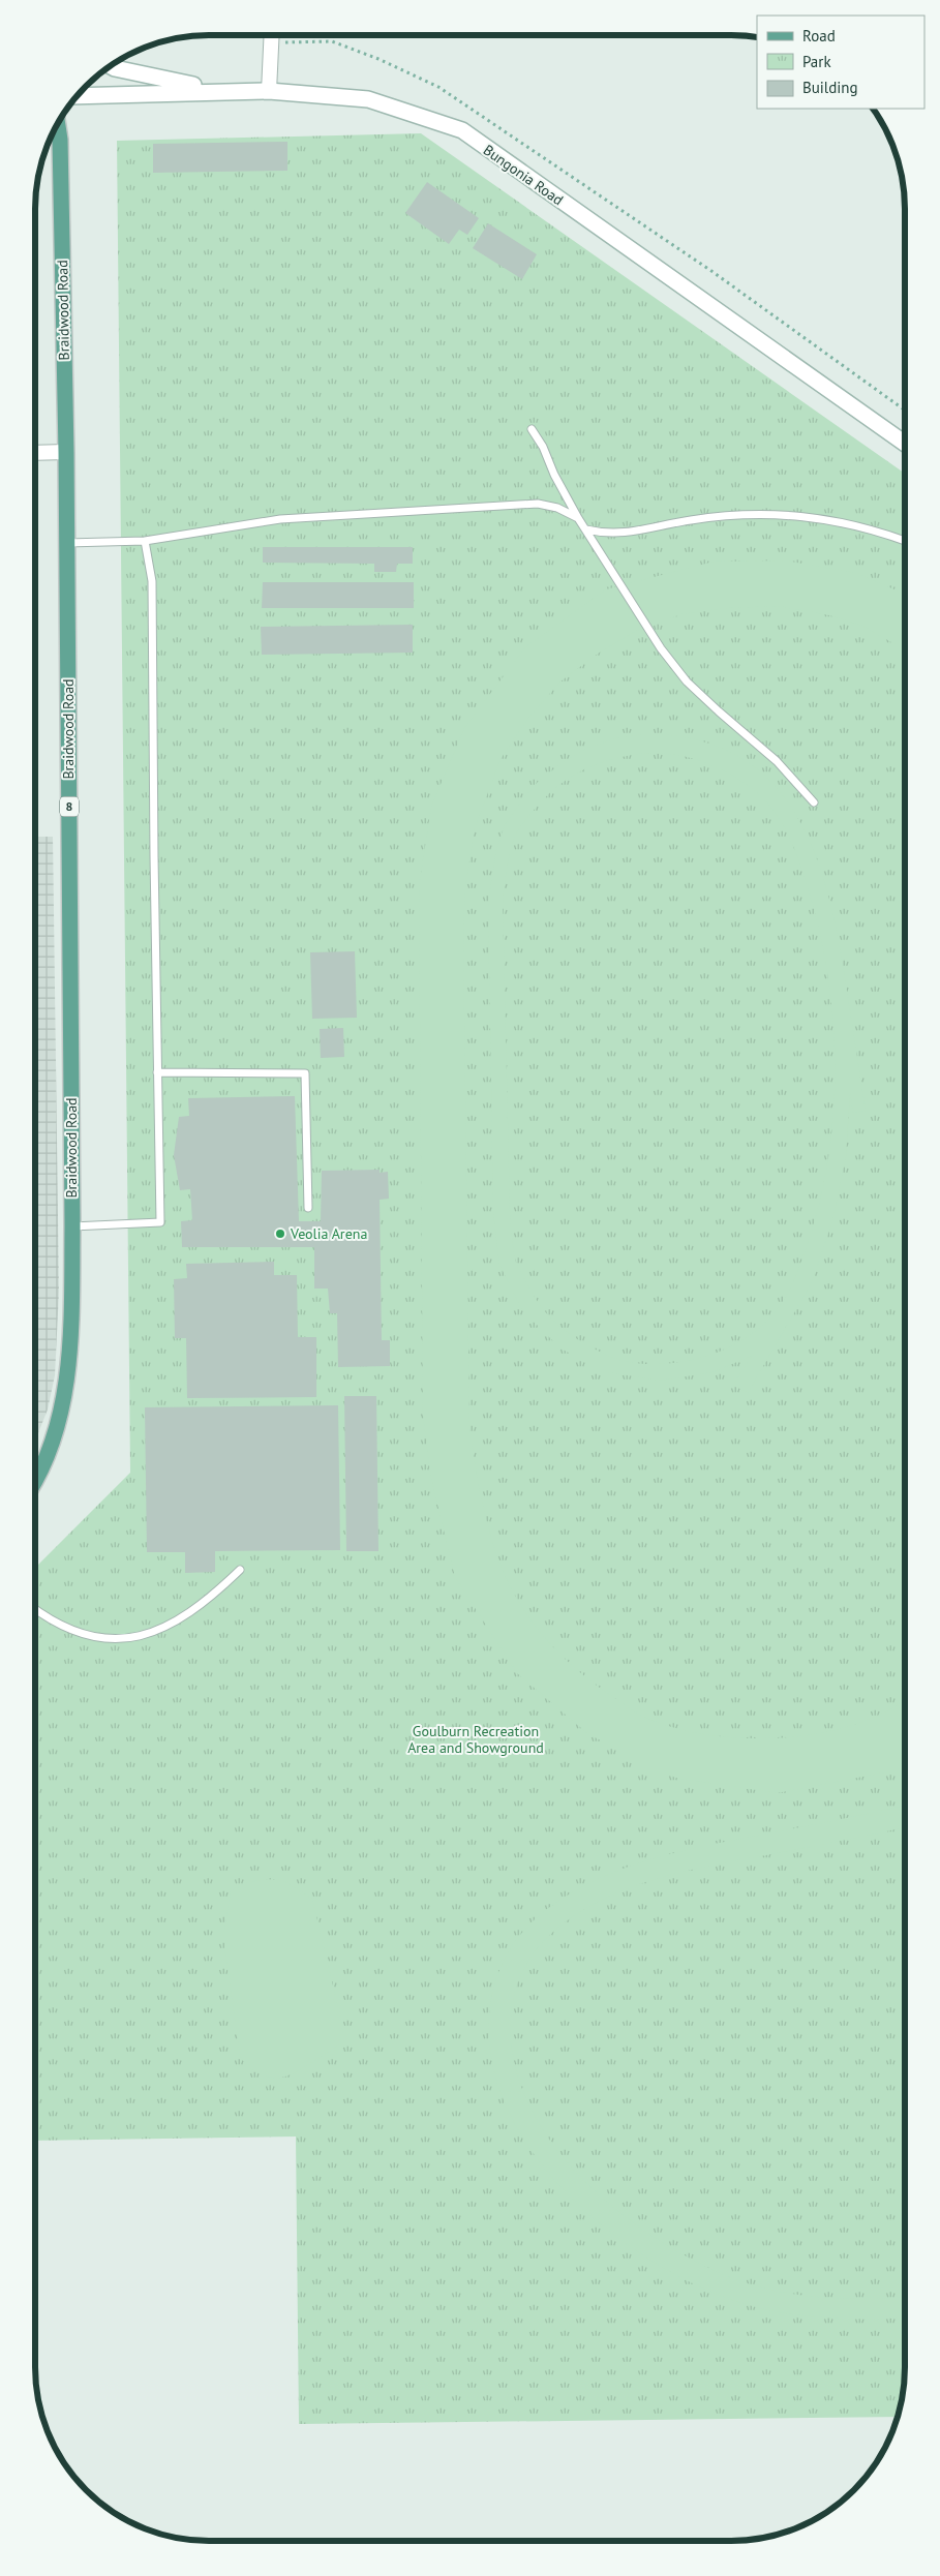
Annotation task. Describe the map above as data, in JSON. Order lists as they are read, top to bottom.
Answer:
{
  "streets": {
    "main road": ["Braidwood Road", "8"],
    "street": ["Bungonia Road"]
  },
  "parks": ["Goulburn Recreation Area and Showground"],
  "places": ["Veolia Arena"],
  "legend": ["Road", "Park", "Building"]
}
